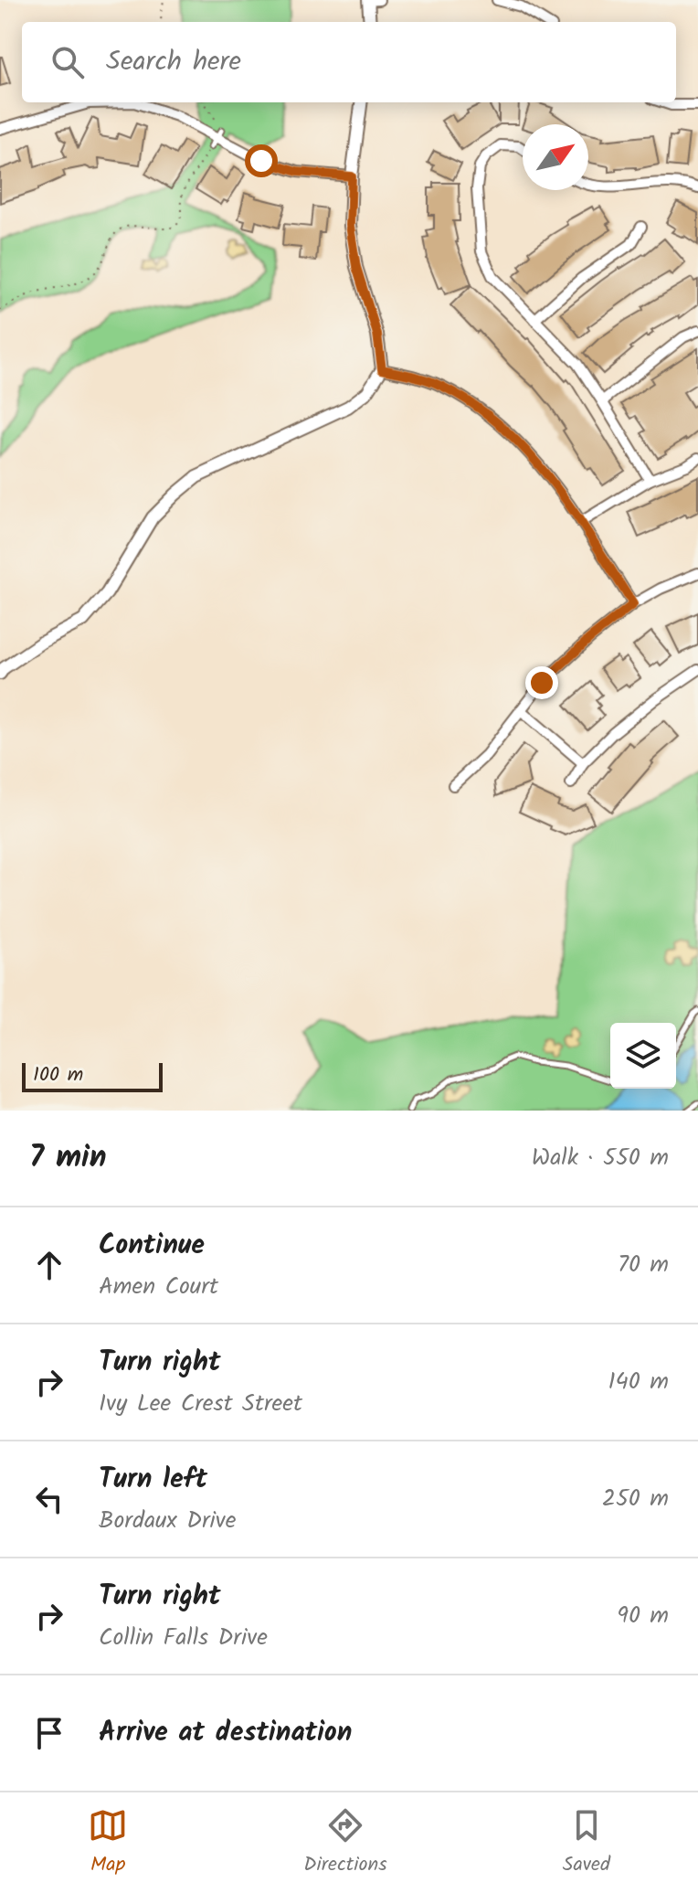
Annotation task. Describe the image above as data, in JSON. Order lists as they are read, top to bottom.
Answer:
{
  "scale_bar": "100 m",
  "north": "top right",
  "page": {
    "search": "Search here",
    "scale": "100 m",
    "heading": ["7 min", "Walk · 550 m"],
    "list": [
      ["Continue", "Amen Court", "70 m"],
      ["Turn right", "Ivy Lee Crest Street", "140 m"],
      ["Turn left", "Bordaux Drive", "250 m"],
      ["Turn right", "Collin Falls Drive", "90 m"],
      "Arrive at destination"
    ],
    "nav": ["Map", "Directions", "Saved"]
  }
}
